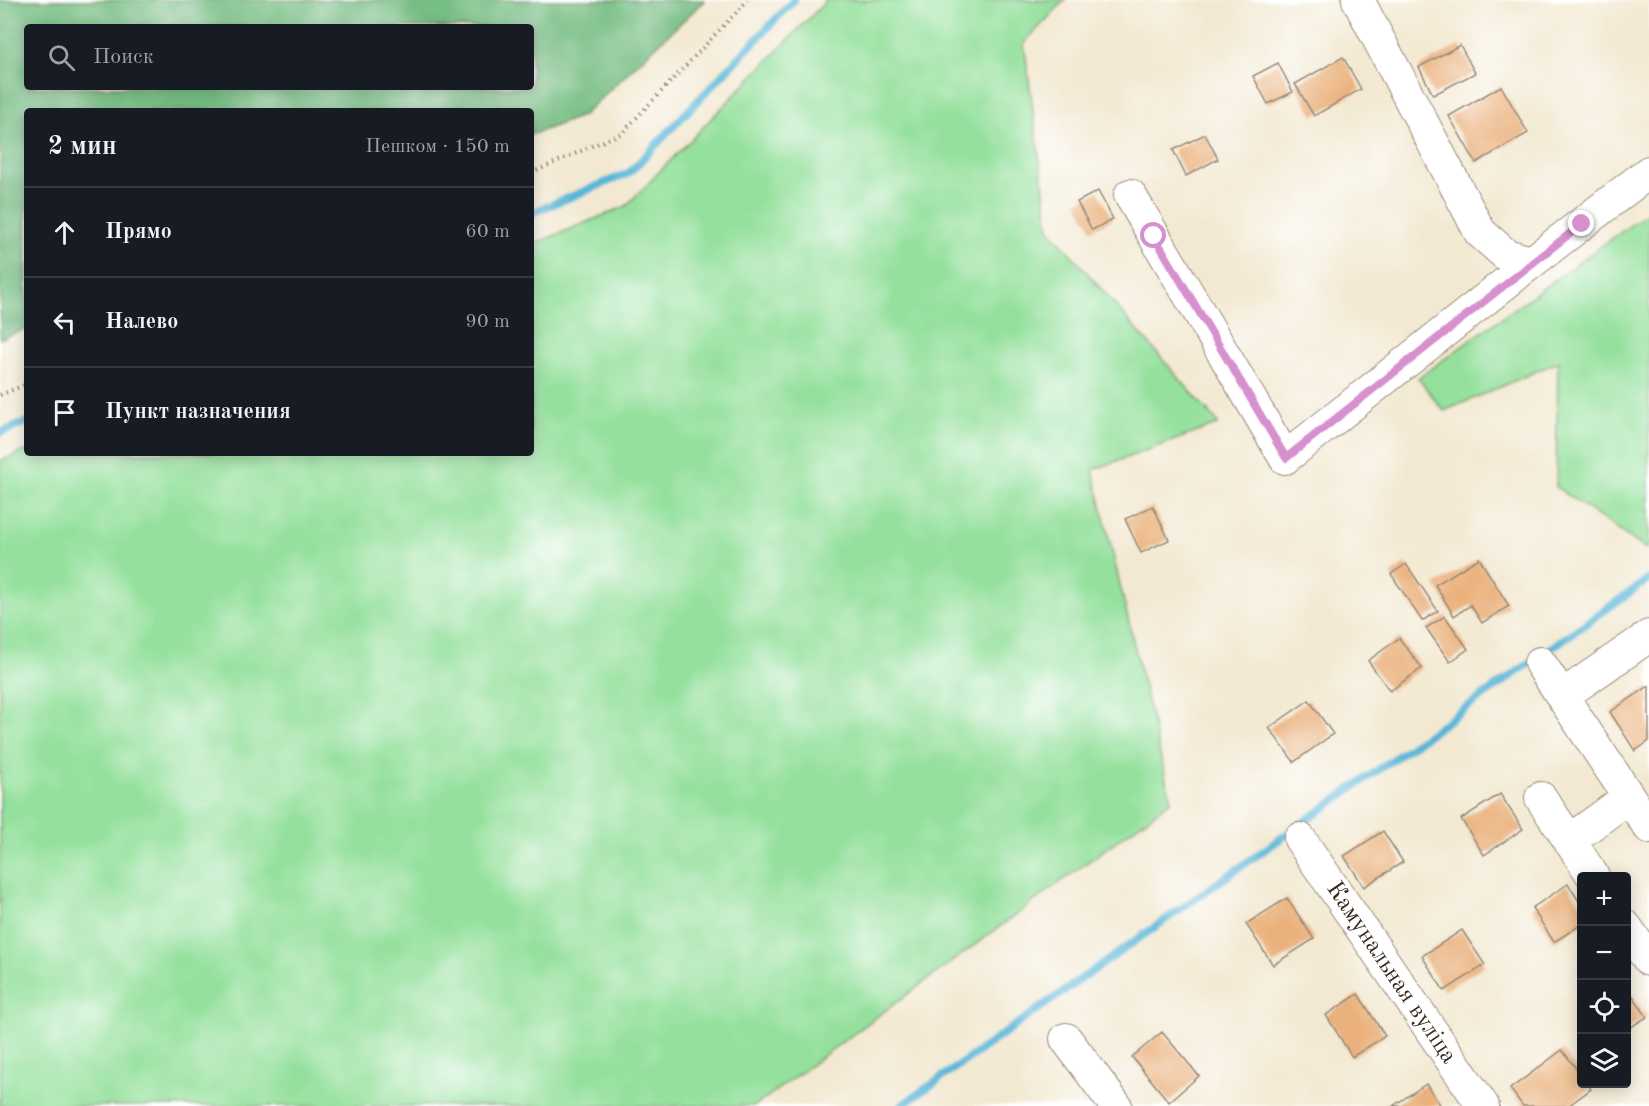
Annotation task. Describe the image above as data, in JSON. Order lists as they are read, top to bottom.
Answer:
{
  "streets": {
    "street": ["Камунальная вуліца"]
  },
  "page": {
    "search": "Поиск",
    "heading": ["2 мин", "Пешком · 150 m"],
    "list": [
      ["Прямо", "60 m"],
      ["Налево", "90 m"],
      "Пункт назначения"
    ],
    "map_buttons": ["+", "−"]
  }
}
